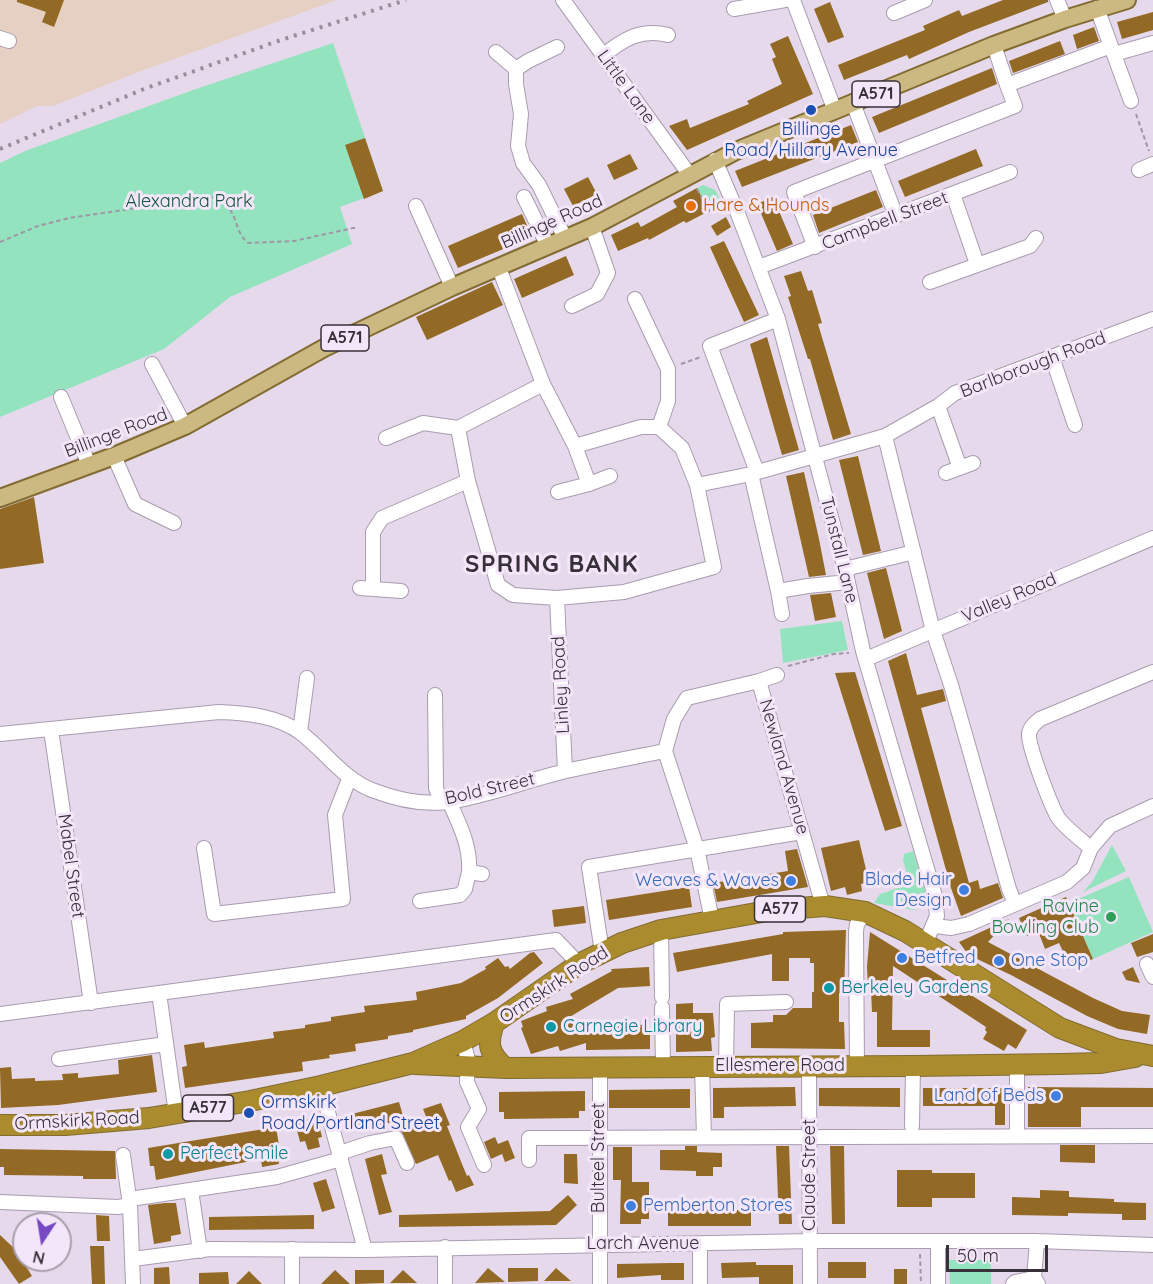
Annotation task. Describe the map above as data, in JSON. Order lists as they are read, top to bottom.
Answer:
{
  "streets": {
    "highway": ["A577", "Ormskirk Road", "Ellesmere Road"],
    "main road": ["A571", "Billinge Road"],
    "street": [
      "Little Lane",
      "Campbell Street",
      "Barlborough Road",
      "Tunstall Lane",
      "Valley Road",
      "Linley Road",
      "Newland Avenue",
      "Bold Street",
      "Mabel Street",
      "Bulteel Street",
      "Claude Street",
      "Larch Avenue"
    ]
  },
  "crossings": [
    ["Little Lane", "Billinge Road"],
    ["Campbell Street", "Tunstall Lane"],
    ["Billinge Road", "Tunstall Lane"],
    ["Barlborough Road", "Tunstall Lane"],
    ["Tunstall Lane", "Valley Road"],
    ["Tunstall Lane", "Ormskirk Road"],
    ["Linley Road", "Bold Street"],
    ["Newland Avenue", "Bold Street"],
    ["Newland Avenue", "Ormskirk Road"],
    ["Bold Street", "Mabel Street"],
    ["Ormskirk Road", "Ellesmere Road"],
    ["Ellesmere Road", "Bulteel Street"],
    ["Ellesmere Road", "Claude Street"],
    ["Bulteel Street", "Larch Avenue"],
    ["Claude Street", "Larch Avenue"]
  ],
  "districts": ["SPRING BANK"],
  "parks": ["Alexandra Park"],
  "places": [
    "Billinge Road/Hillary Avenue",
    "Hare & Hounds",
    "Weaves & Waves",
    "Blade Hair Design",
    "Ravine Bowling Club",
    "Betfred",
    "One Stop",
    "Berkeley Gardens",
    "Carnegie Library",
    "Land of Beds",
    "Ormskirk Road/Portland Street",
    "Perfect Smile",
    "Pemberton Stores"
  ],
  "scale_bar": "50 m",
  "north": "bottom"
}
